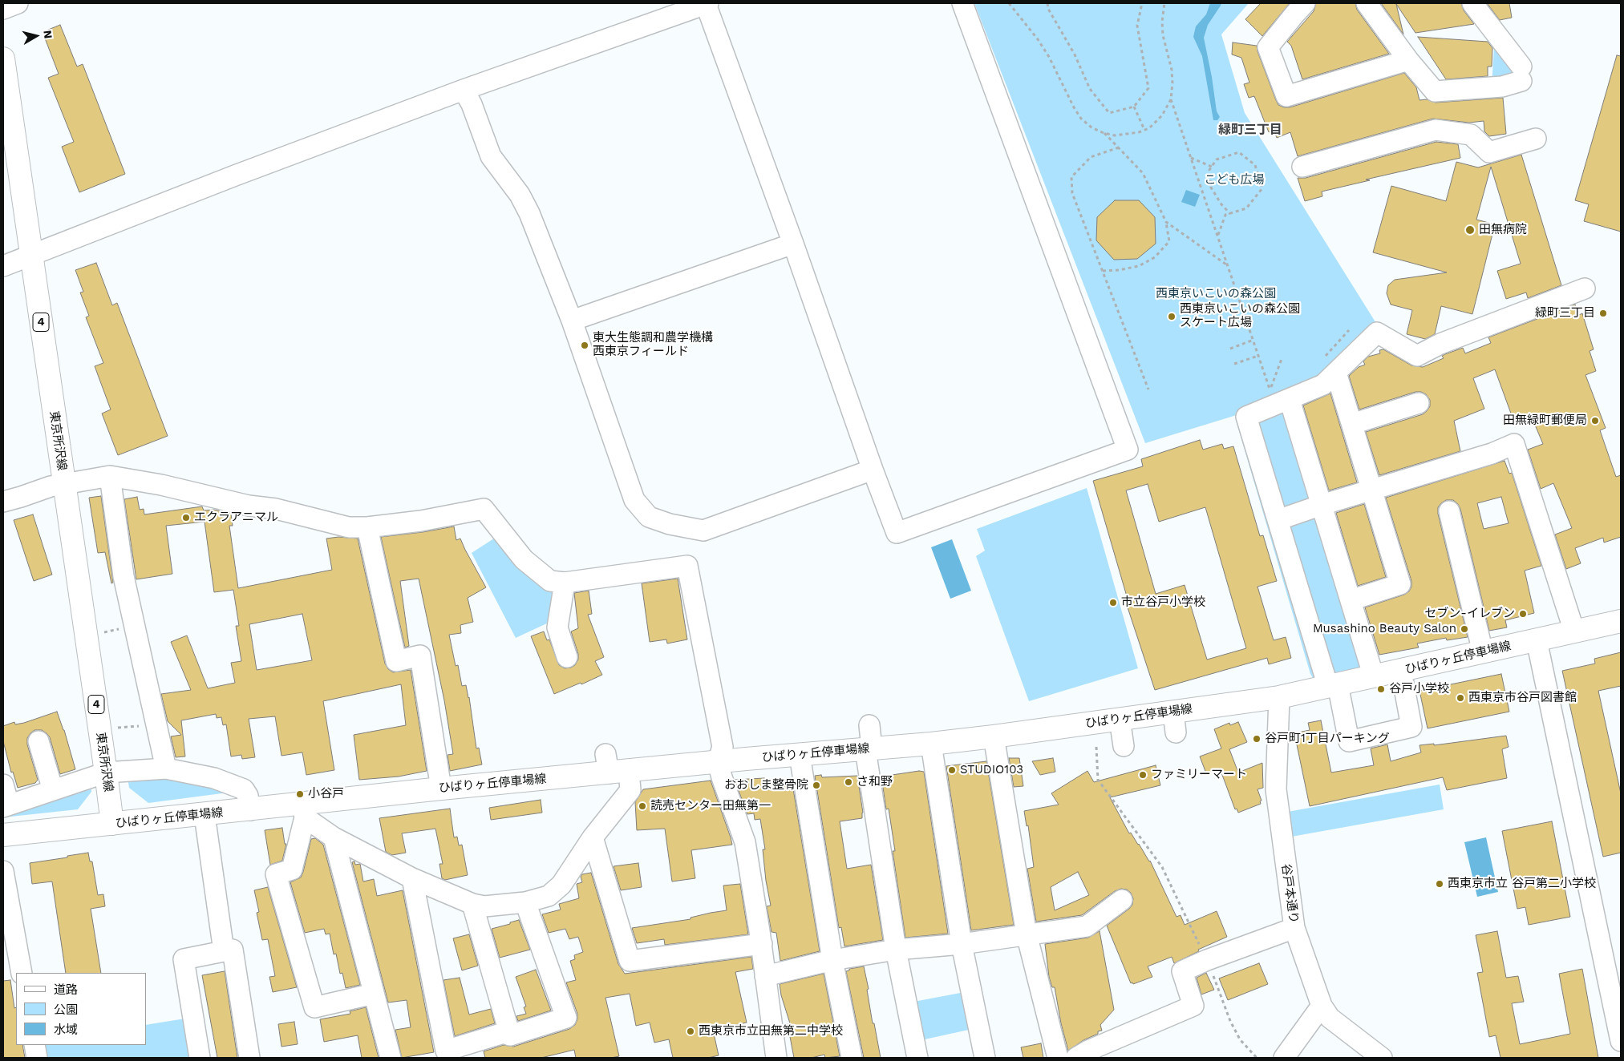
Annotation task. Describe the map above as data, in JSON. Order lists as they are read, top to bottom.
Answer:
{
  "streets": {
    "main road": ["4", "東京所沢線", "ひばりヶ丘停車場線"],
    "street": ["谷戸本通り"]
  },
  "crossings": [
    ["東京所沢線", "ひばりヶ丘停車場線"],
    ["ひばりヶ丘停車場線", "谷戸本通り"]
  ],
  "districts": ["緑町三丁目"],
  "parks": ["こども広場", "西東京いこいの森公園"],
  "places": [
    "田無病院",
    "緑町三丁目",
    "西東京いこいの森公園 スケート広場",
    "東大生態調和農学機構 西東京フィールド",
    "田無緑町郵便局",
    "エクラアニマル",
    "市立谷戸小学校",
    "セブン-イレブン",
    "Musashino Beauty Salon",
    "谷戸小学校",
    "西東京市谷戸図書館",
    "谷戸町1丁目パーキング",
    "STUDIO103",
    "ファミリーマート",
    "さ和野",
    "おおしま整骨院",
    "小谷戸",
    "読売センター田無第一",
    "西東京市立 谷戸第二小学校",
    "西東京市立田無第二中学校"
  ],
  "legend": ["道路", "公園", "水域"],
  "north": "right"
}
